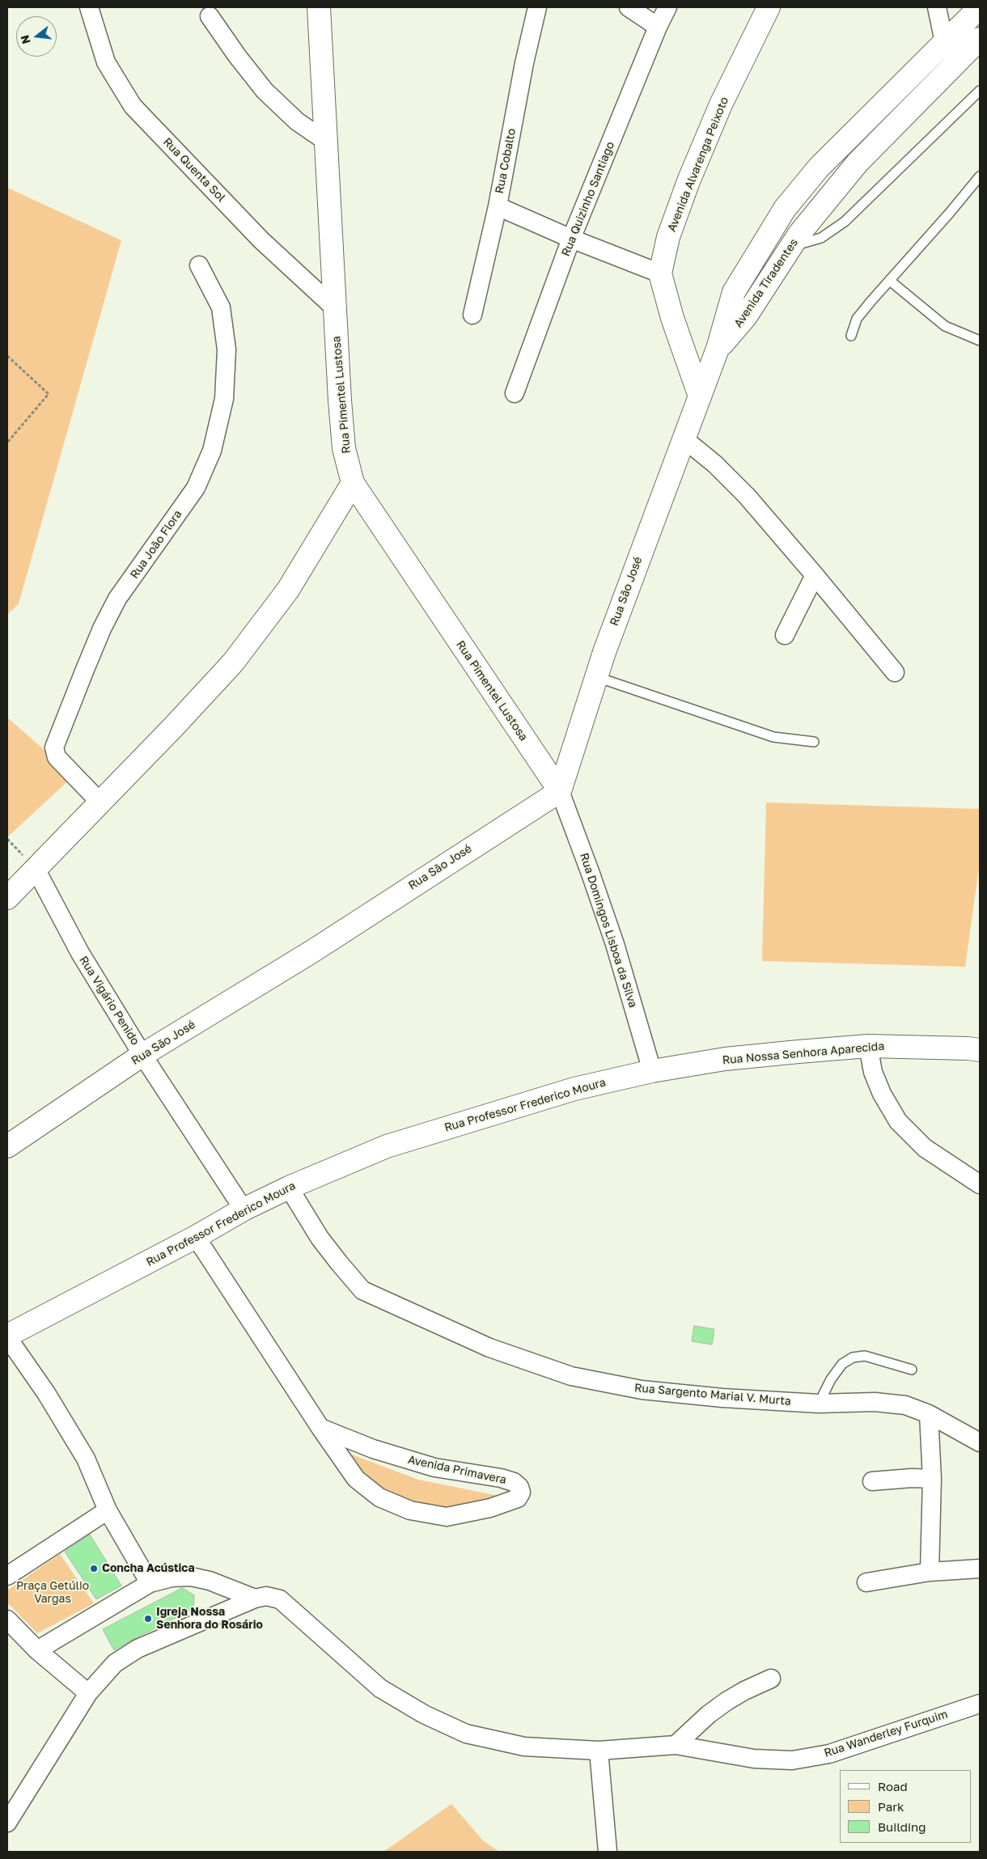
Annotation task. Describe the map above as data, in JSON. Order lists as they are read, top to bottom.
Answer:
{
  "streets": {
    "main road": [
      "Avenida Alvarenga Peixoto",
      "Avenida Tiradentes",
      "Rua Pimentel Lustosa",
      "Rua São José",
      "Rua Nossa Senhora Aparecida",
      "Rua Professor Frederico Moura"
    ],
    "street": [
      "Rua Cobalto",
      "Rua Quenta Sol",
      "Rua Quizinho Santiago",
      "Rua João Flora",
      "Rua Domingos Lisboa da Silva",
      "Rua Vigário Penido",
      "Rua Sargento Marial V. Murta",
      "Avenida Primavera",
      "Rua Wanderley Furquim"
    ]
  },
  "crossings": [
    ["Avenida Alvarenga Peixoto", "Rua São José"],
    ["Rua Quenta Sol", "Rua Pimentel Lustosa"],
    ["Avenida Tiradentes", "Rua São José"],
    ["Rua Pimentel Lustosa", "Rua São José"],
    ["Rua Pimentel Lustosa", "Rua Domingos Lisboa da Silva"],
    ["Rua São José", "Rua Domingos Lisboa da Silva"],
    ["Rua São José", "Rua Vigário Penido"],
    ["Rua Domingos Lisboa da Silva", "Rua Nossa Senhora Aparecida"],
    ["Rua Domingos Lisboa da Silva", "Rua Professor Frederico Moura"],
    ["Rua Vigário Penido", "Rua Professor Frederico Moura"],
    ["Rua Nossa Senhora Aparecida", "Rua Professor Frederico Moura"],
    ["Rua Professor Frederico Moura", "Rua Sargento Marial V. Murta"],
    ["Rua Professor Frederico Moura", "Avenida Primavera"]
  ],
  "parks": ["Praça Getúlio Vargas"],
  "places": ["Concha Acústica", "Igreja Nossa Senhora do Rosário"],
  "legend": ["Road", "Park", "Building"],
  "north": "left"
}
